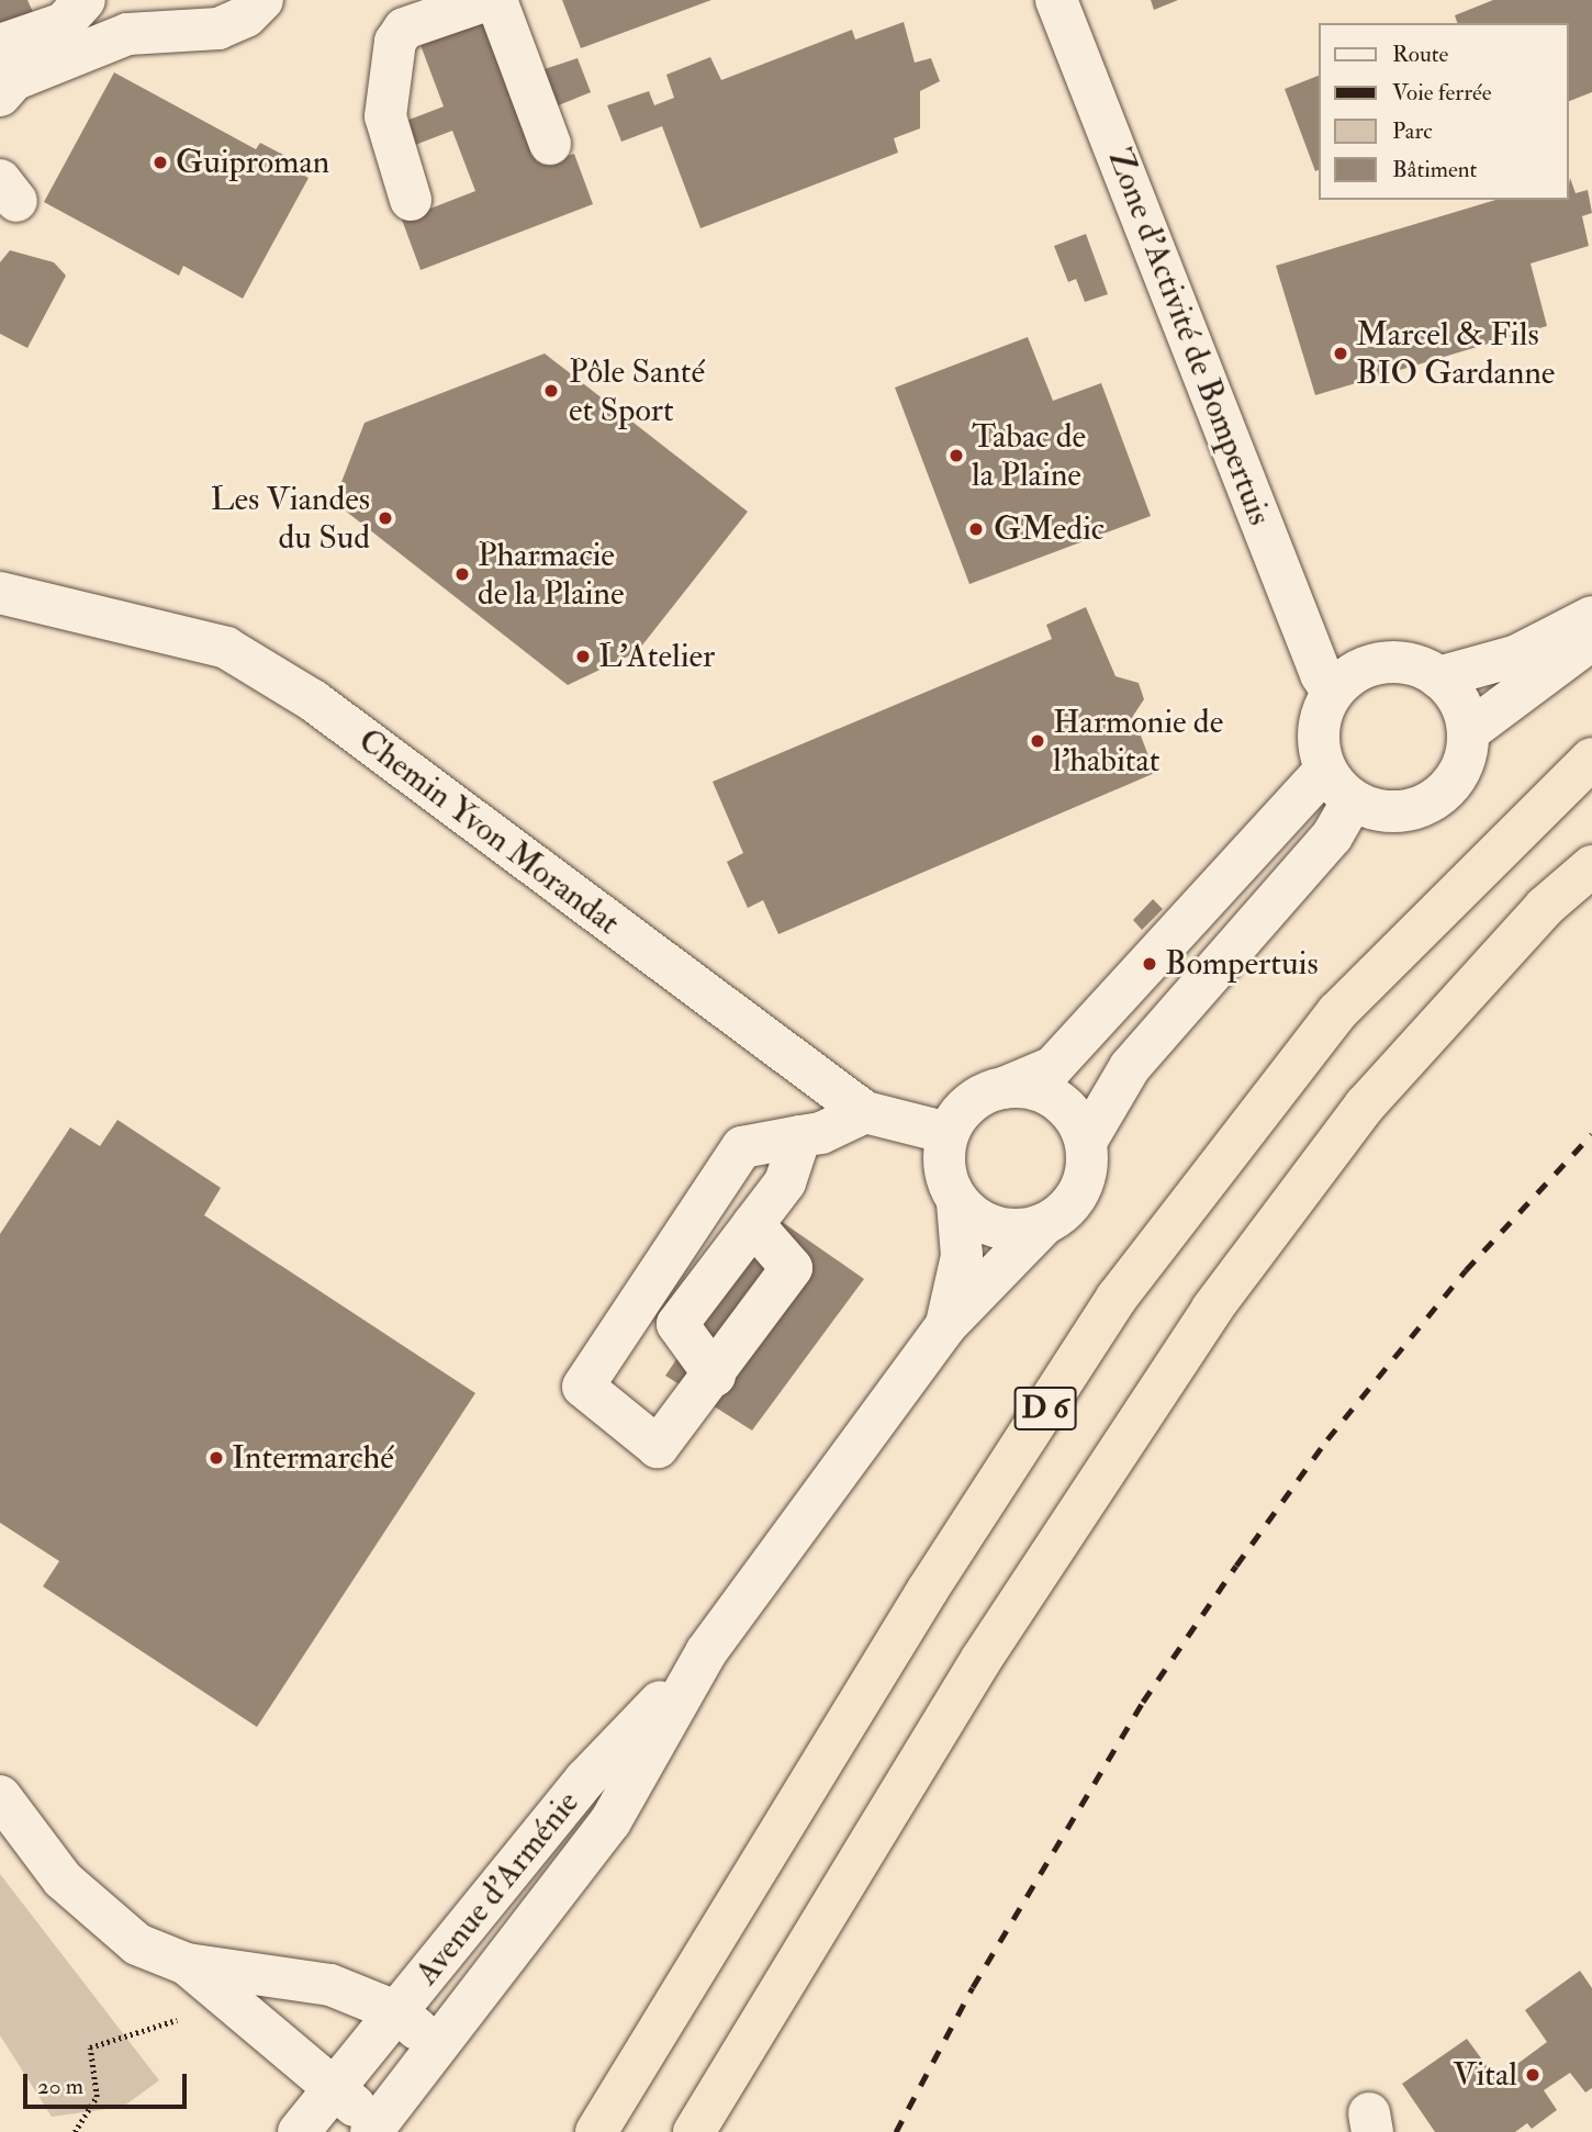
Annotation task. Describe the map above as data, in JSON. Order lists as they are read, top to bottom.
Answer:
{
  "streets": {
    "highway": ["D 6"],
    "street": ["Zone d'Activité de Bompertuis", "Chemin Yvon Morandat", "Avenue d'Arménie"]
  },
  "crossings": [
    ["Chemin Yvon Morandat", "Avenue d'Arménie"]
  ],
  "places": [
    "Guiproman",
    "Marcel & Fils BIO Gardanne",
    "Pôle Santé et Sport",
    "Tabac de la Plaine",
    "Les Viandes du Sud",
    "GMedic",
    "Pharmacie de la Plaine",
    "L'Atelier",
    "Harmonie de l'habitat",
    "Bompertuis",
    "Intermarché",
    "Vital"
  ],
  "legend": [
    "Route",
    "Voie ferrée",
    "Parc",
    "Bâtiment"
  ],
  "scale_bar": "20 m"
}
